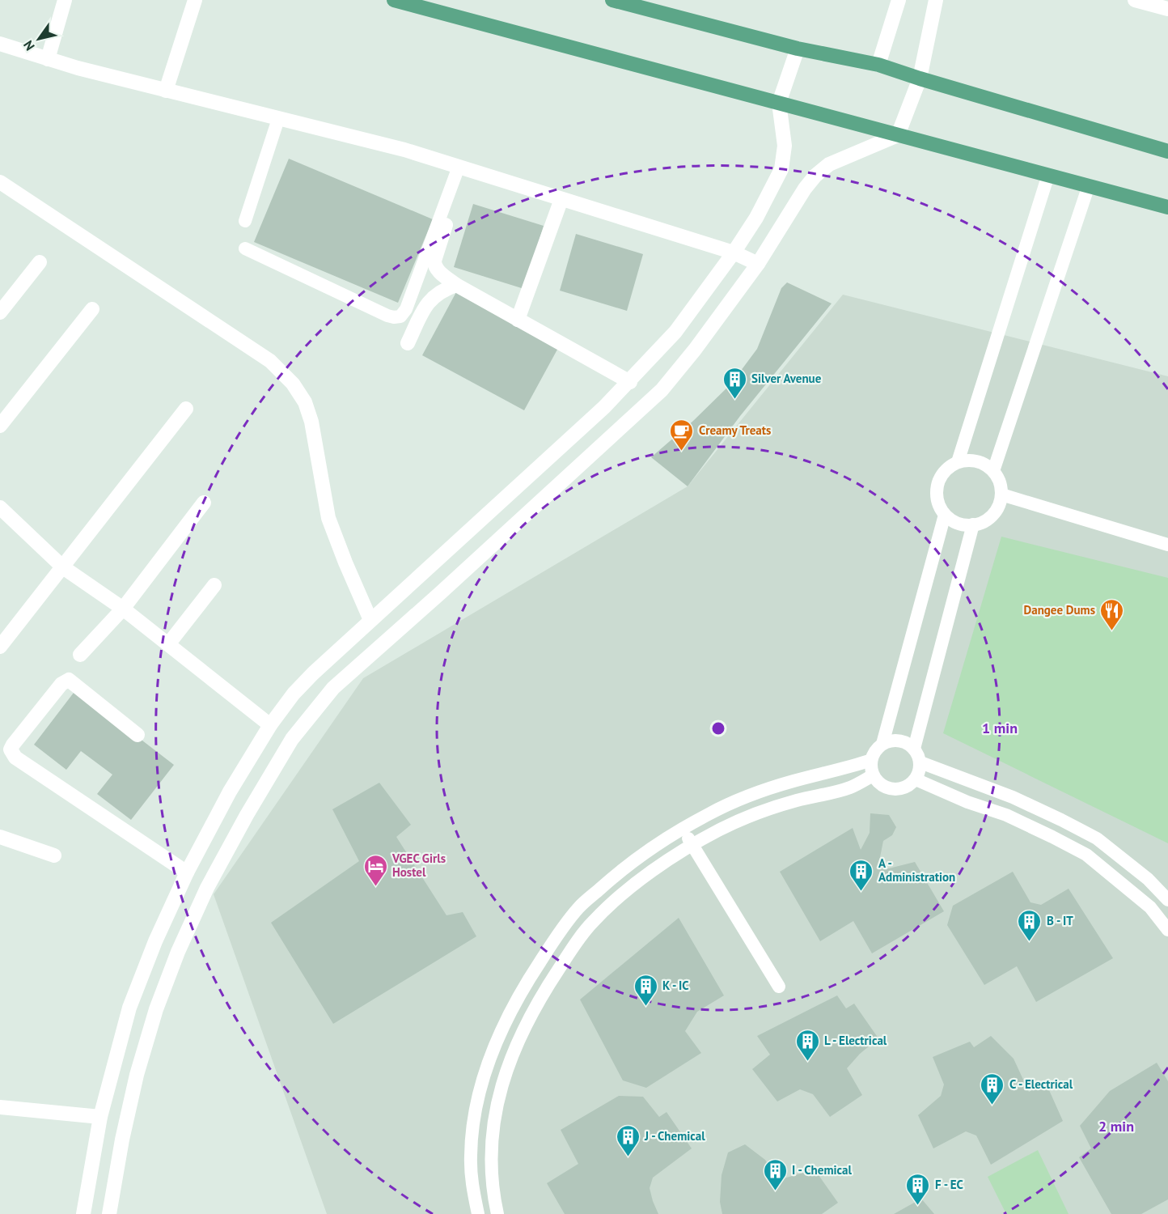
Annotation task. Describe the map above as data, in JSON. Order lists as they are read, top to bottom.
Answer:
{
  "places": {
    "building": [
      "Silver Avenue",
      "A - Administration",
      "B - IT",
      "K - IC",
      "L - Electrical",
      "C - Electrical",
      "J - Chemical",
      "I - Chemical",
      "F - EC"
    ],
    "cafe": ["Creamy Treats"],
    "restaurant": ["Dangee Dums"],
    "hotel": ["VGEC Girls Hostel"]
  },
  "north": "bottom left",
  "rings": ["1 min", "2 min"]
}
